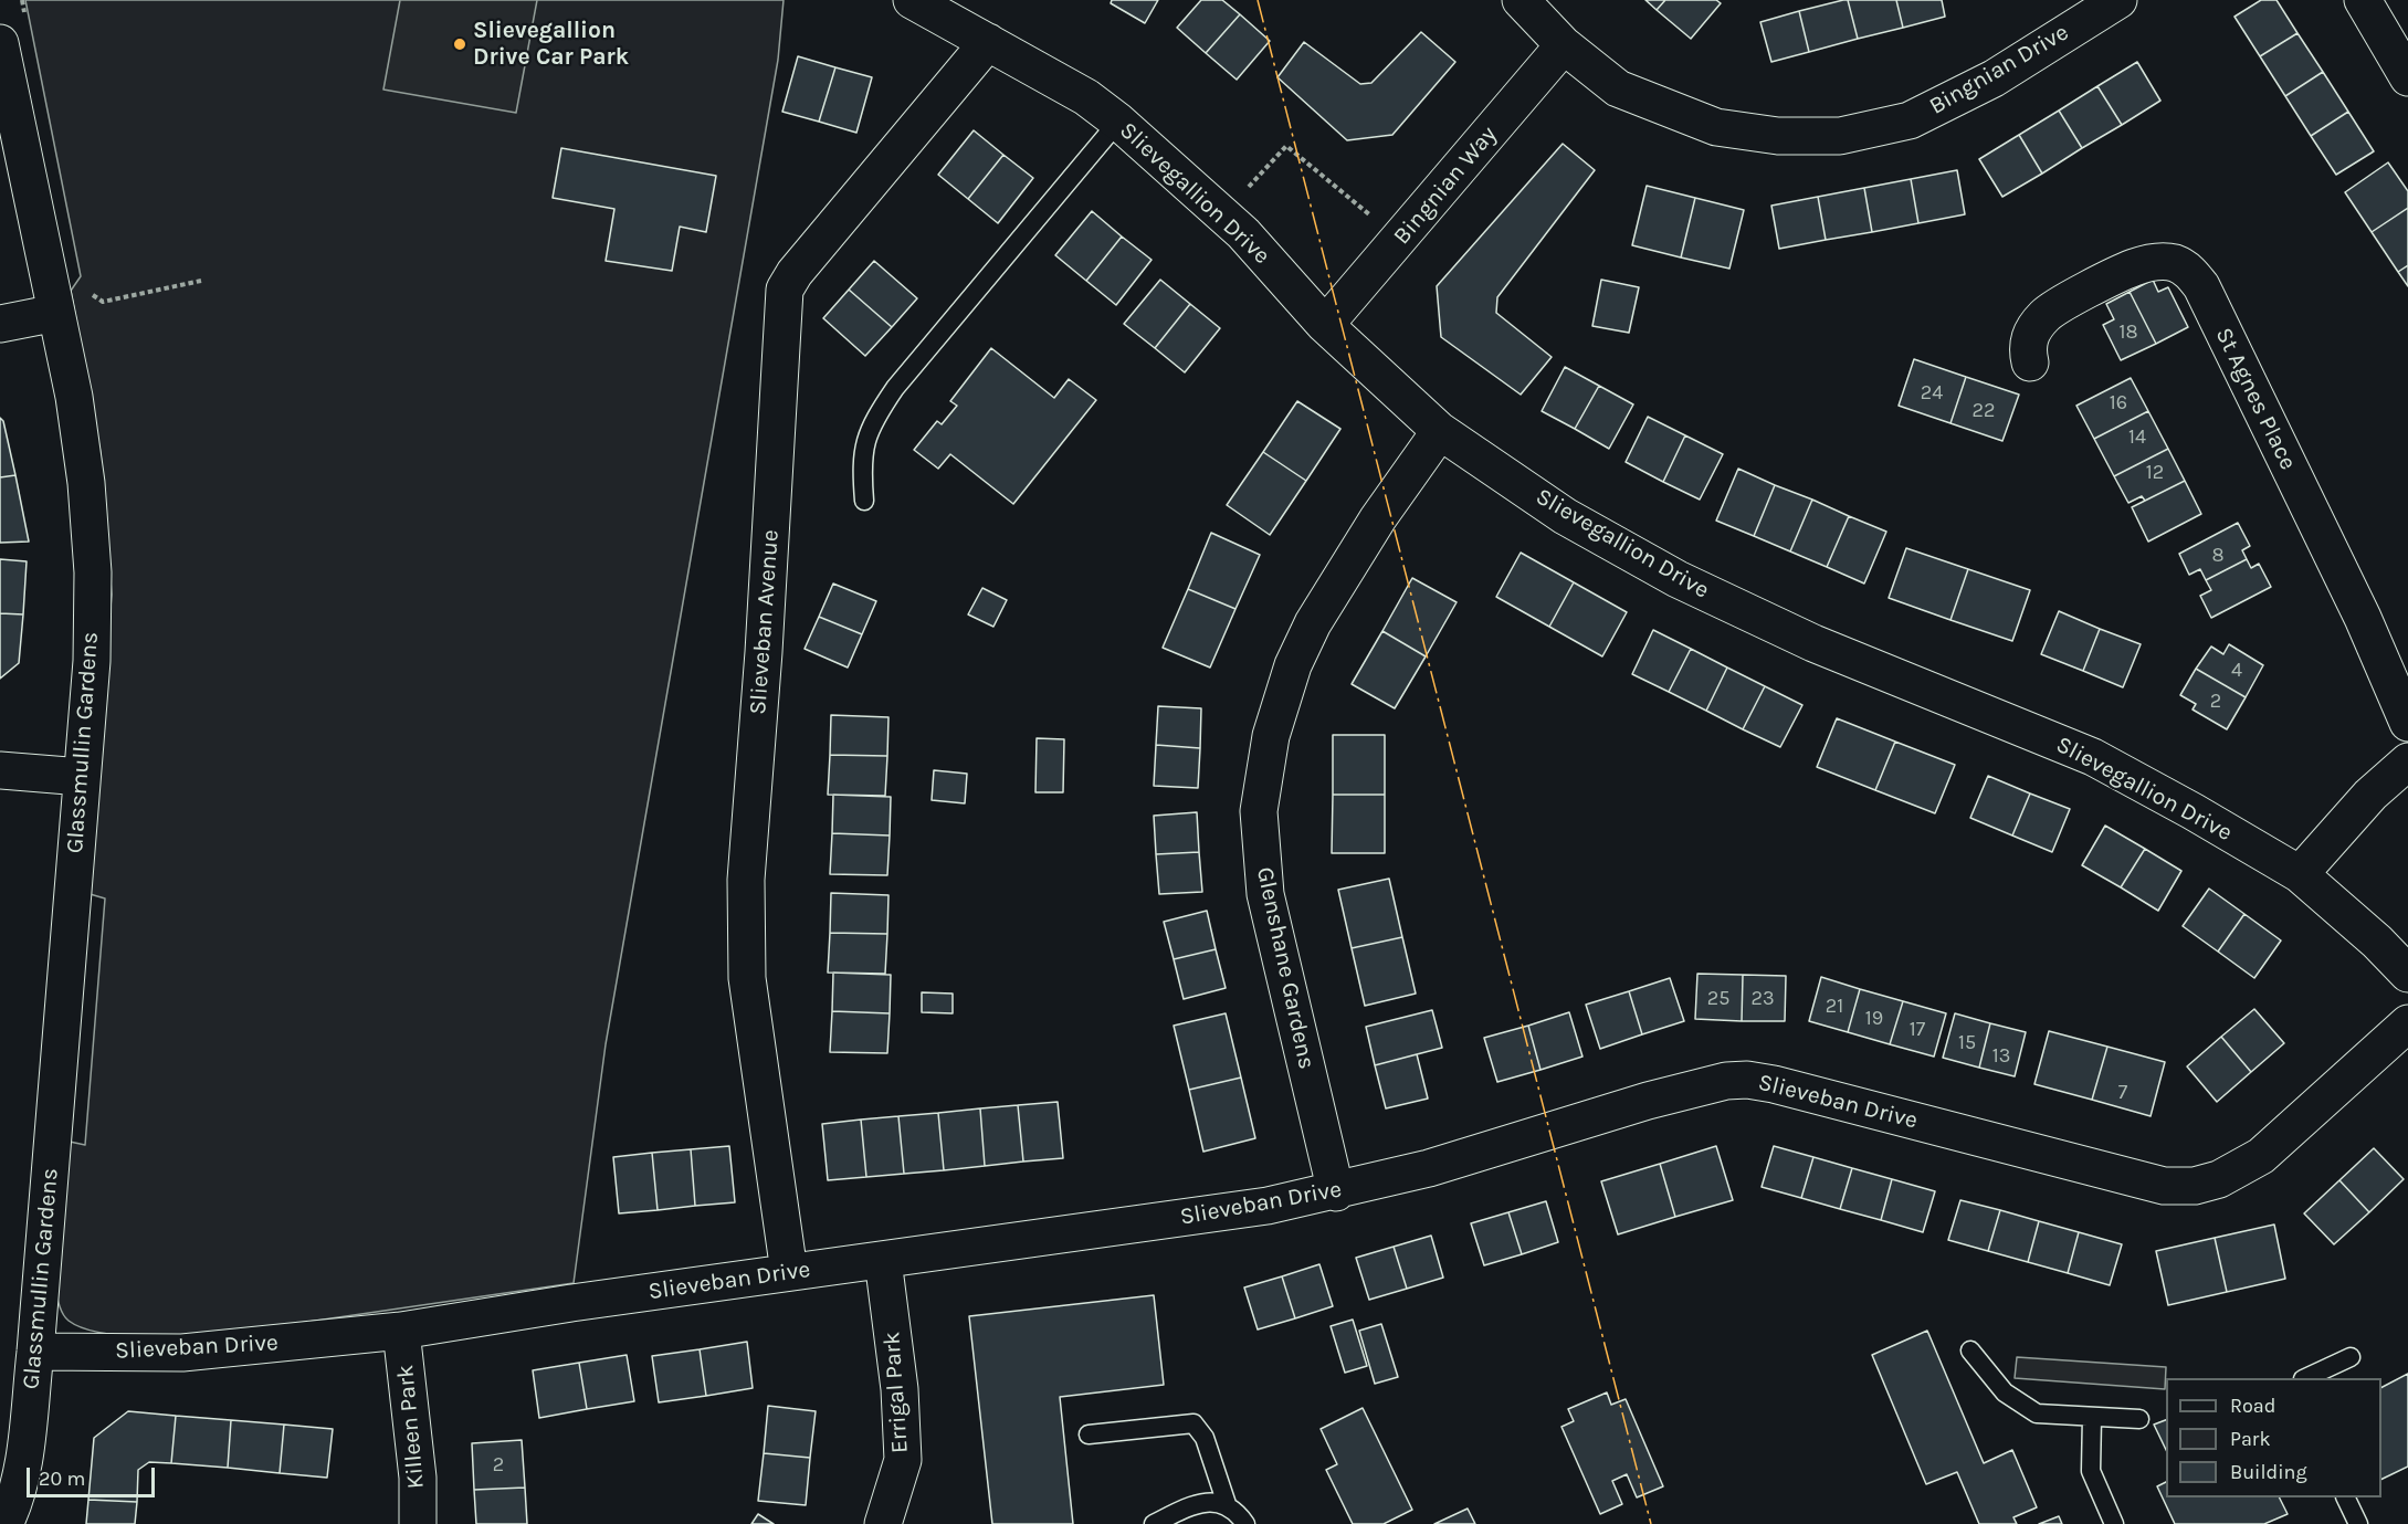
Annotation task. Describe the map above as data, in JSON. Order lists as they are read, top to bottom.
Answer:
{
  "streets": {
    "street": [
      "Bingnian Drive",
      "Bingnian Way",
      "Slievegallion Drive",
      "St Agnes Place",
      "Slieveban Avenue",
      "Glassmullin Gardens",
      "Glenshane Gardens",
      "Slieveban Drive",
      "Errigal Park",
      "Killeen Park"
    ]
  },
  "crossings": [
    ["Bingnian Drive", "Bingnian Way"],
    ["Bingnian Way", "Slievegallion Drive"],
    ["Slievegallion Drive", "Slieveban Avenue"],
    ["Slievegallion Drive", "Glenshane Gardens"],
    ["Slieveban Avenue", "Slieveban Drive"],
    ["Glassmullin Gardens", "Slieveban Drive"],
    ["Glenshane Gardens", "Slieveban Drive"],
    ["Slieveban Drive", "Errigal Park"],
    ["Slieveban Drive", "Killeen Park"]
  ],
  "places": ["Slievegallion Drive Car Park"],
  "house_numbers": [
    "18",
    "24",
    "16",
    "22",
    "14",
    "12",
    "8",
    "4",
    "2",
    "25",
    "23",
    "21",
    "19",
    "17",
    "15",
    "13",
    "7",
    "2"
  ],
  "legend": ["Road", "Park", "Building"],
  "scale_bar": "20 m"
}
